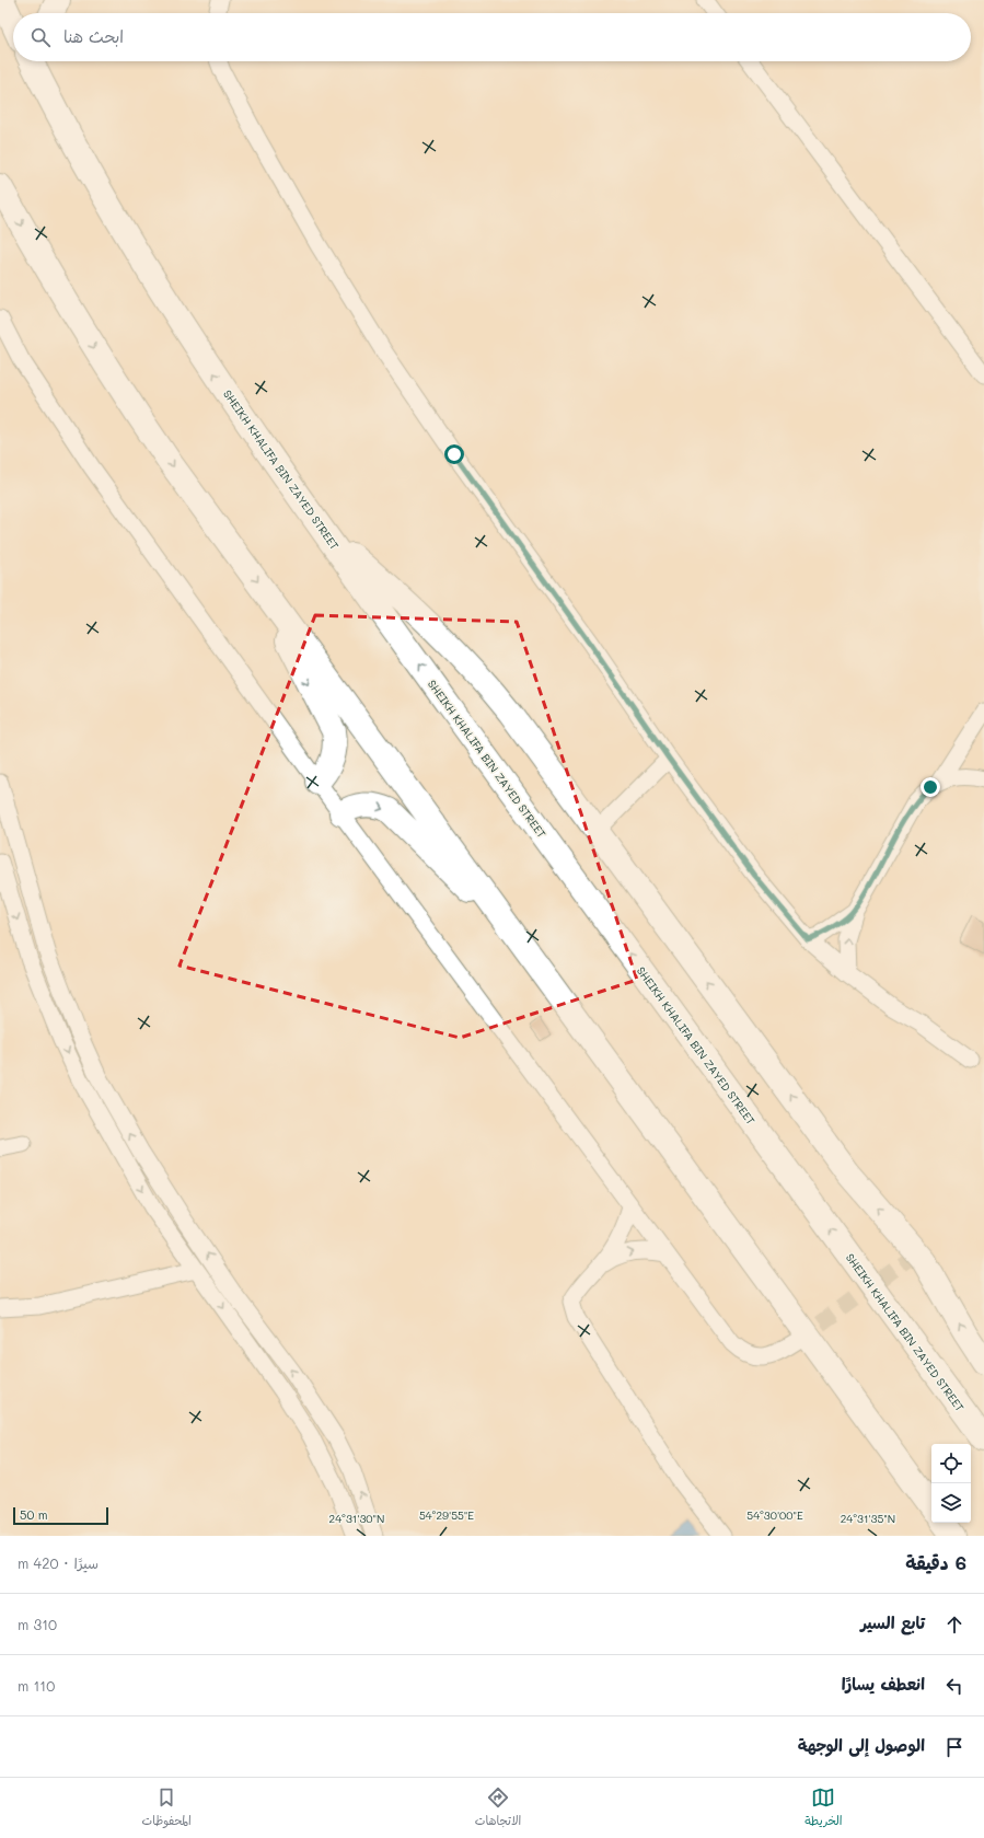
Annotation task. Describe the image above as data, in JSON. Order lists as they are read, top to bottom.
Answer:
{
  "streets": {
    "highway": ["SHEIKH KHALIFA BIN ZAYED STREET"]
  },
  "scale_bar": "50 m",
  "page": {
    "search": "ابحث هنا",
    "scale": "50 m",
    "heading": ["6 دقيقة", "سيرًا · 420 m"],
    "list": [
      ["تابع السير", "310 m"],
      ["انعطف يسارًا", "110 m"],
      "الوصول إلى الوجهة"
    ],
    "nav": ["الخريطة", "الاتجاهات", "المحفوظات"]
  },
  "coordinates": [
    "54°29'55\"E",
    "54°30'00\"E",
    "24°31'30\"N",
    "24°31'35\"N"
  ]
}
